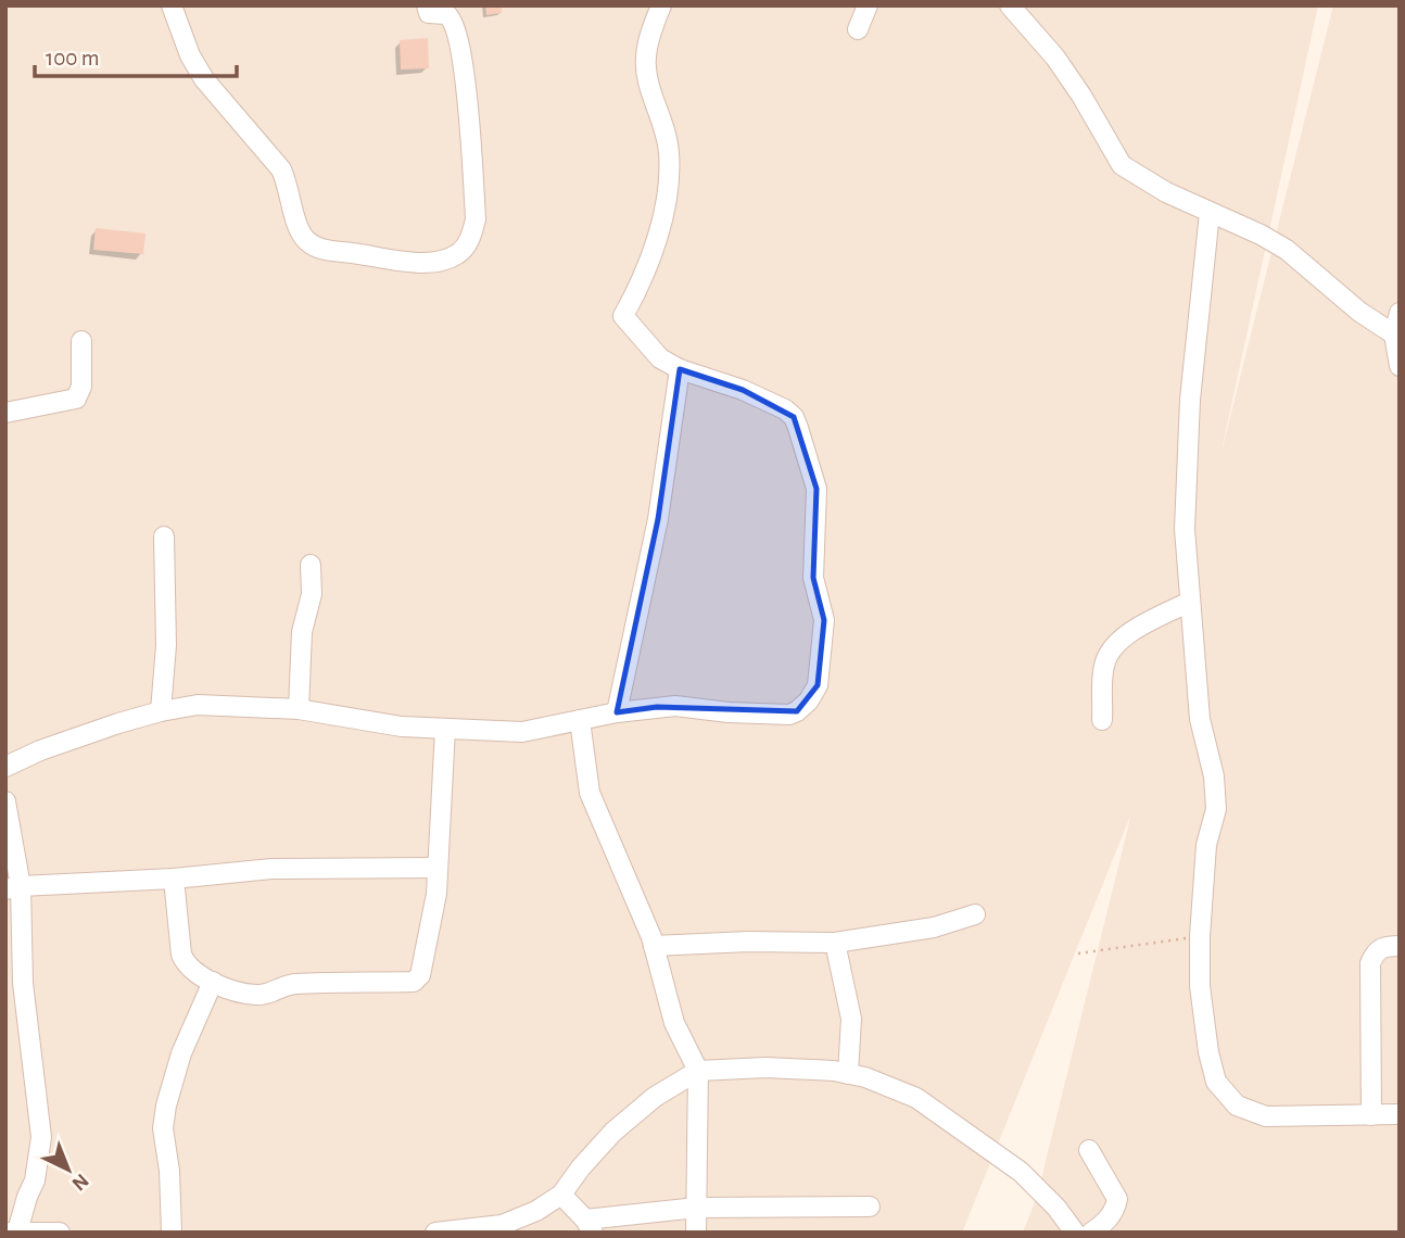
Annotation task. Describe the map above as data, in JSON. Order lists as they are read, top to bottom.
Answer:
{
  "scale_bar": "100 m",
  "north": "bottom right"
}
